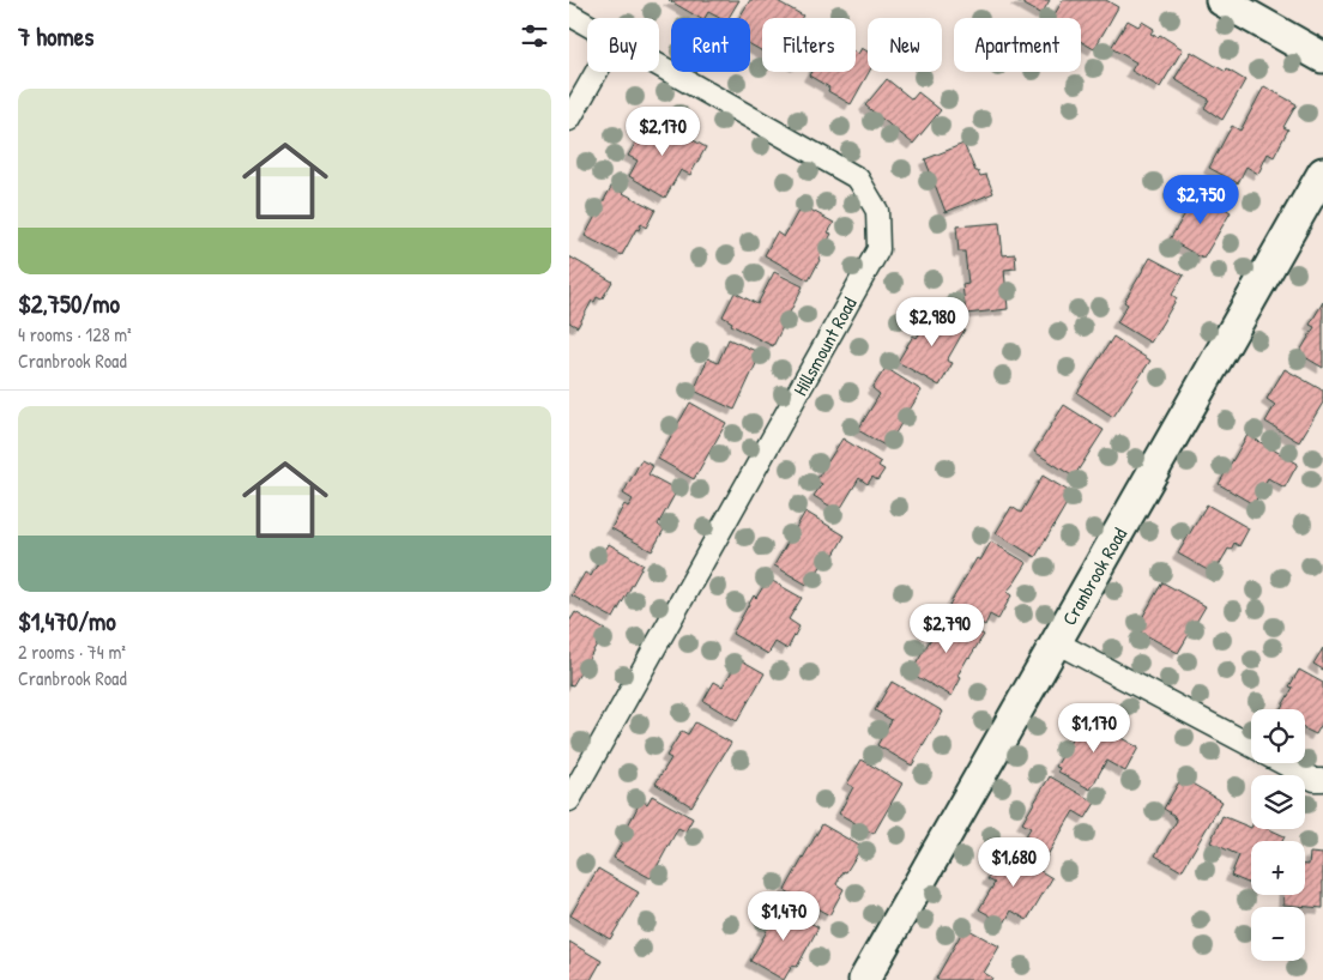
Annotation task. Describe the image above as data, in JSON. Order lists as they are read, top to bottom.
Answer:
{
  "streets": {
    "street": ["Hillsmount Road", "Cranbrook Road"]
  },
  "page": {
    "heading": "7 homes",
    "chip": [
      "Buy",
      "Rent",
      "Filters",
      "New",
      "Apartment"
    ],
    "list": [
      {
        "name": "$2,750/mo",
        "note": "4 rooms · 128 m² · Cranbrook Road"
      },
      {
        "name": "$1,470/mo",
        "note": "2 rooms · 74 m² · Cranbrook Road"
      }
    ],
    "price": [
      "$2,170",
      "$2,750",
      "$2,980",
      "$2,790",
      "$1,170",
      "$1,680",
      "$1,470"
    ],
    "map_buttons": ["+", "−"]
  }
}
